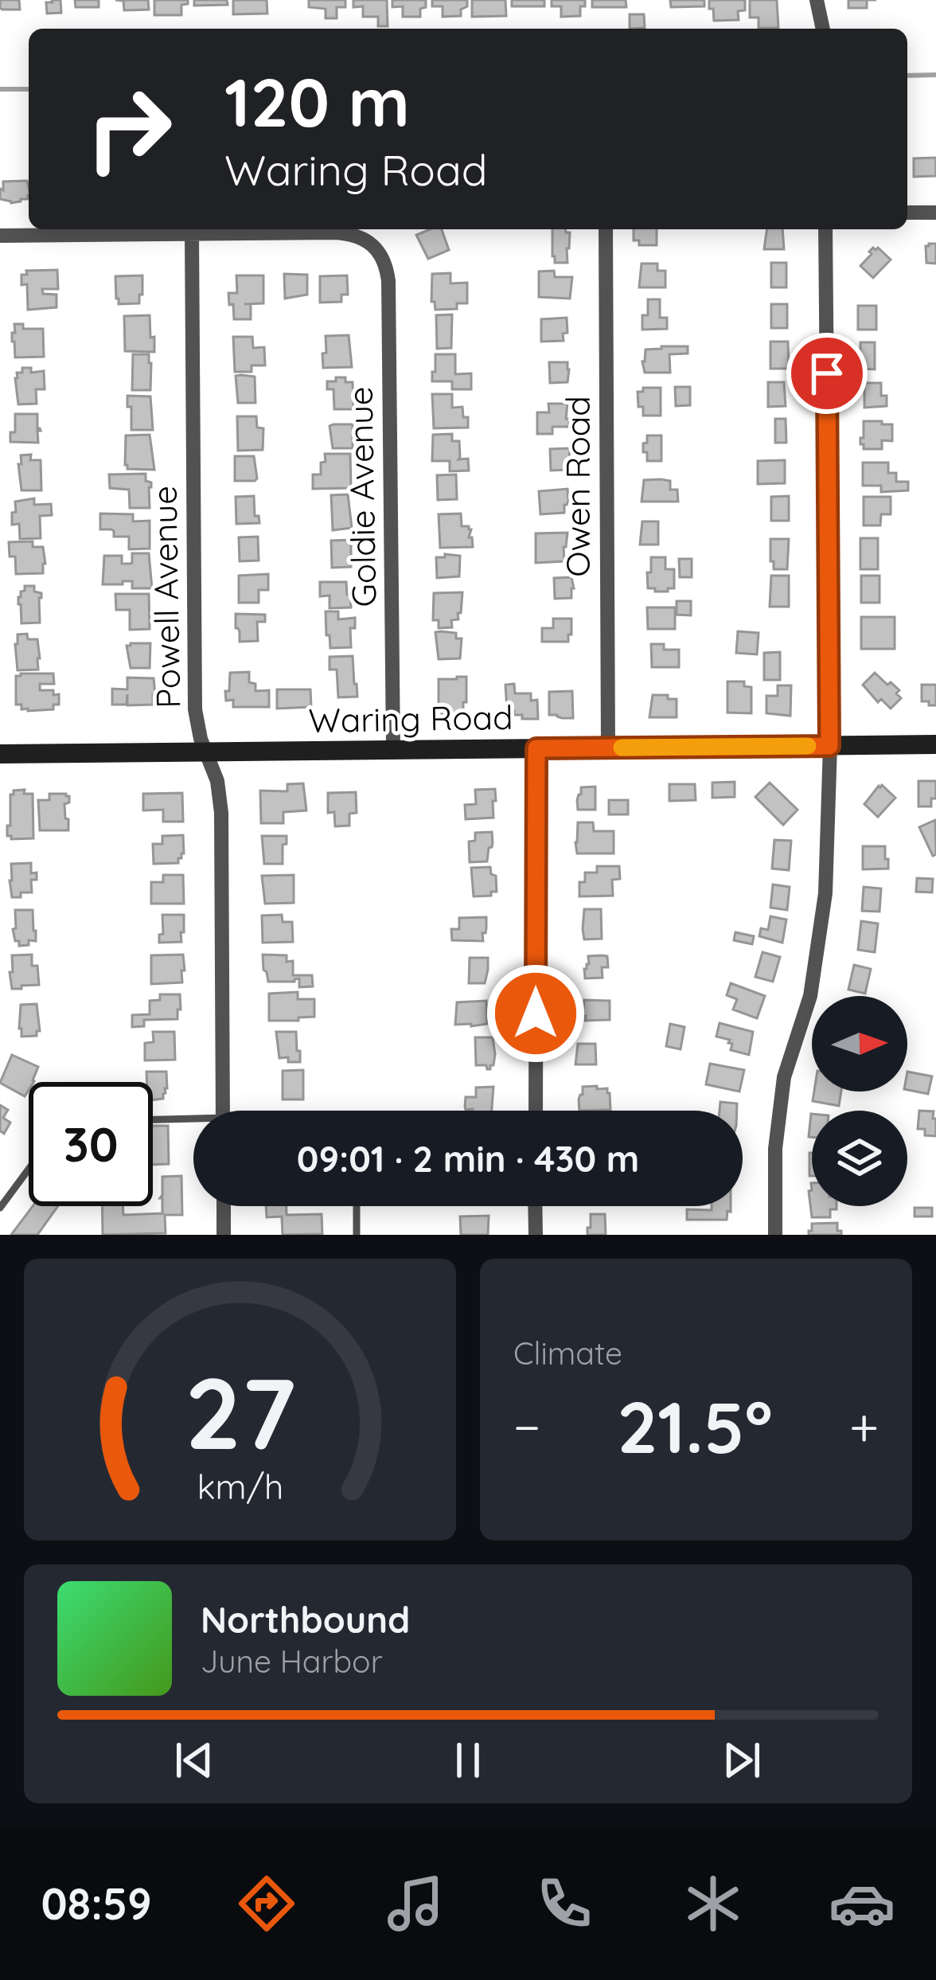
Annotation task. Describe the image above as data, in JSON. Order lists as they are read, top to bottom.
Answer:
{
  "streets": {
    "street": [
      "Owen Road",
      "Goldie Avenue",
      "Powell Avenue",
      "Waring Road"
    ]
  },
  "crossings": [
    ["Owen Road", "Waring Road"],
    ["Goldie Avenue", "Powell Avenue"],
    ["Goldie Avenue", "Waring Road"],
    ["Powell Avenue", "Waring Road"]
  ],
  "north": "right",
  "page": {
    "turn": ["120 m", "Waring Road"],
    "limit": "30",
    "trip": "09:01 · 2 min · 430 m",
    "tile": "Climate",
    "heat": ["−", "21.5°", "+"],
    "song": ["Northbound", "June Harbor"],
    "tabs": "08:59",
    "gauge": ["27", "km/h"]
  }
}
